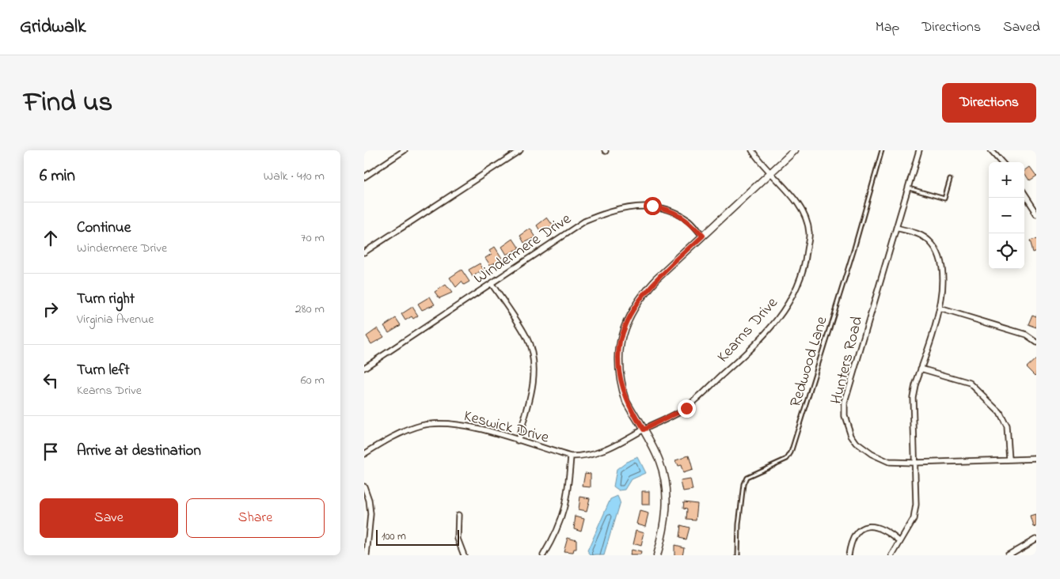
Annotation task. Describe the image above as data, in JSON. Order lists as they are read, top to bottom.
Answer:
{
  "streets": {
    "street": [
      "Windermere Drive",
      "Kearns Drive",
      "Hunters Road",
      "Keswick Drive"
    ],
    "lane": ["Redwood Lane"]
  },
  "crossings": [
    ["Kearns Drive", "Keswick Drive"]
  ],
  "scale_bar": "100 m",
  "page": {
    "header": "Gridwalk",
    "nav": ["Map", "Directions", "Saved"],
    "title": "Find us",
    "buttons": [
      "Directions",
      ["Save", "Share"]
    ],
    "heading": ["6 min", "Walk · 410 m"],
    "map_buttons": ["+", "−"],
    "list": [
      ["Continue", "Windermere Drive", "70 m"],
      ["Turn right", "Virginia Avenue", "280 m"],
      ["Turn left", "Kearns Drive", "60 m"],
      "Arrive at destination"
    ],
    "scale": "100 m"
  }
}
